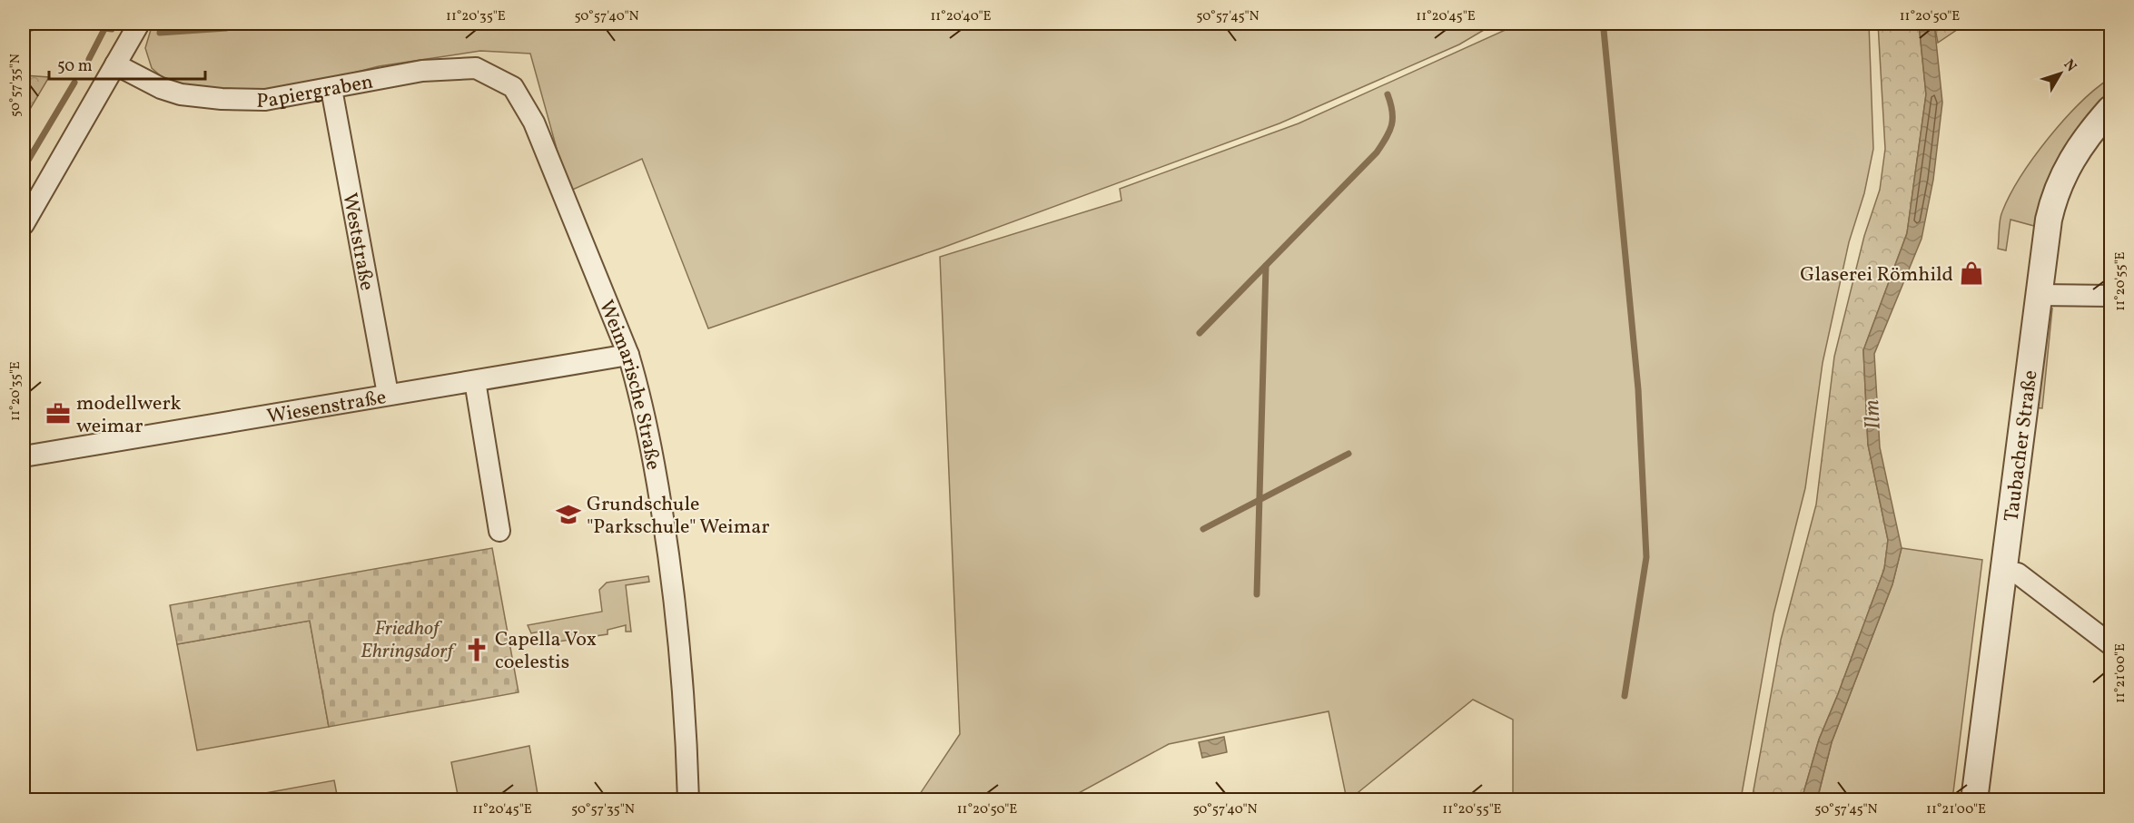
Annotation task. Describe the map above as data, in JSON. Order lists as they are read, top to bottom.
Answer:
{
  "streets": {
    "street": [
      "Papiergraben",
      "Weststraße",
      "Weimarische Straße",
      "Wiesenstraße",
      "Taubacher Straße"
    ]
  },
  "crossings": [
    ["Papiergraben", "Weststraße"],
    ["Papiergraben", "Weimarische Straße"],
    ["Weststraße", "Wiesenstraße"],
    ["Weimarische Straße", "Wiesenstraße"]
  ],
  "water": ["Ilm"],
  "parks": ["Friedhof Ehringsdorf"],
  "places": {
    "shop": ["Glaserei Römhild"],
    "office": ["modellwerk weimar"],
    "school or university": ["Grundschule \"Parkschule\" Weimar"],
    "church": ["Capella Vox coelestis"]
  },
  "scale_bar": "50 m",
  "north": "top right",
  "coordinates": [
    "11°20'35\"E",
    "50°57'40\"N",
    "11°20'40\"E",
    "50°57'45\"N",
    "11°20'45\"E",
    "11°20'50\"E",
    "50°57'35\"N",
    "11°20'55\"E",
    "11°21'00\"E"
  ]
}
